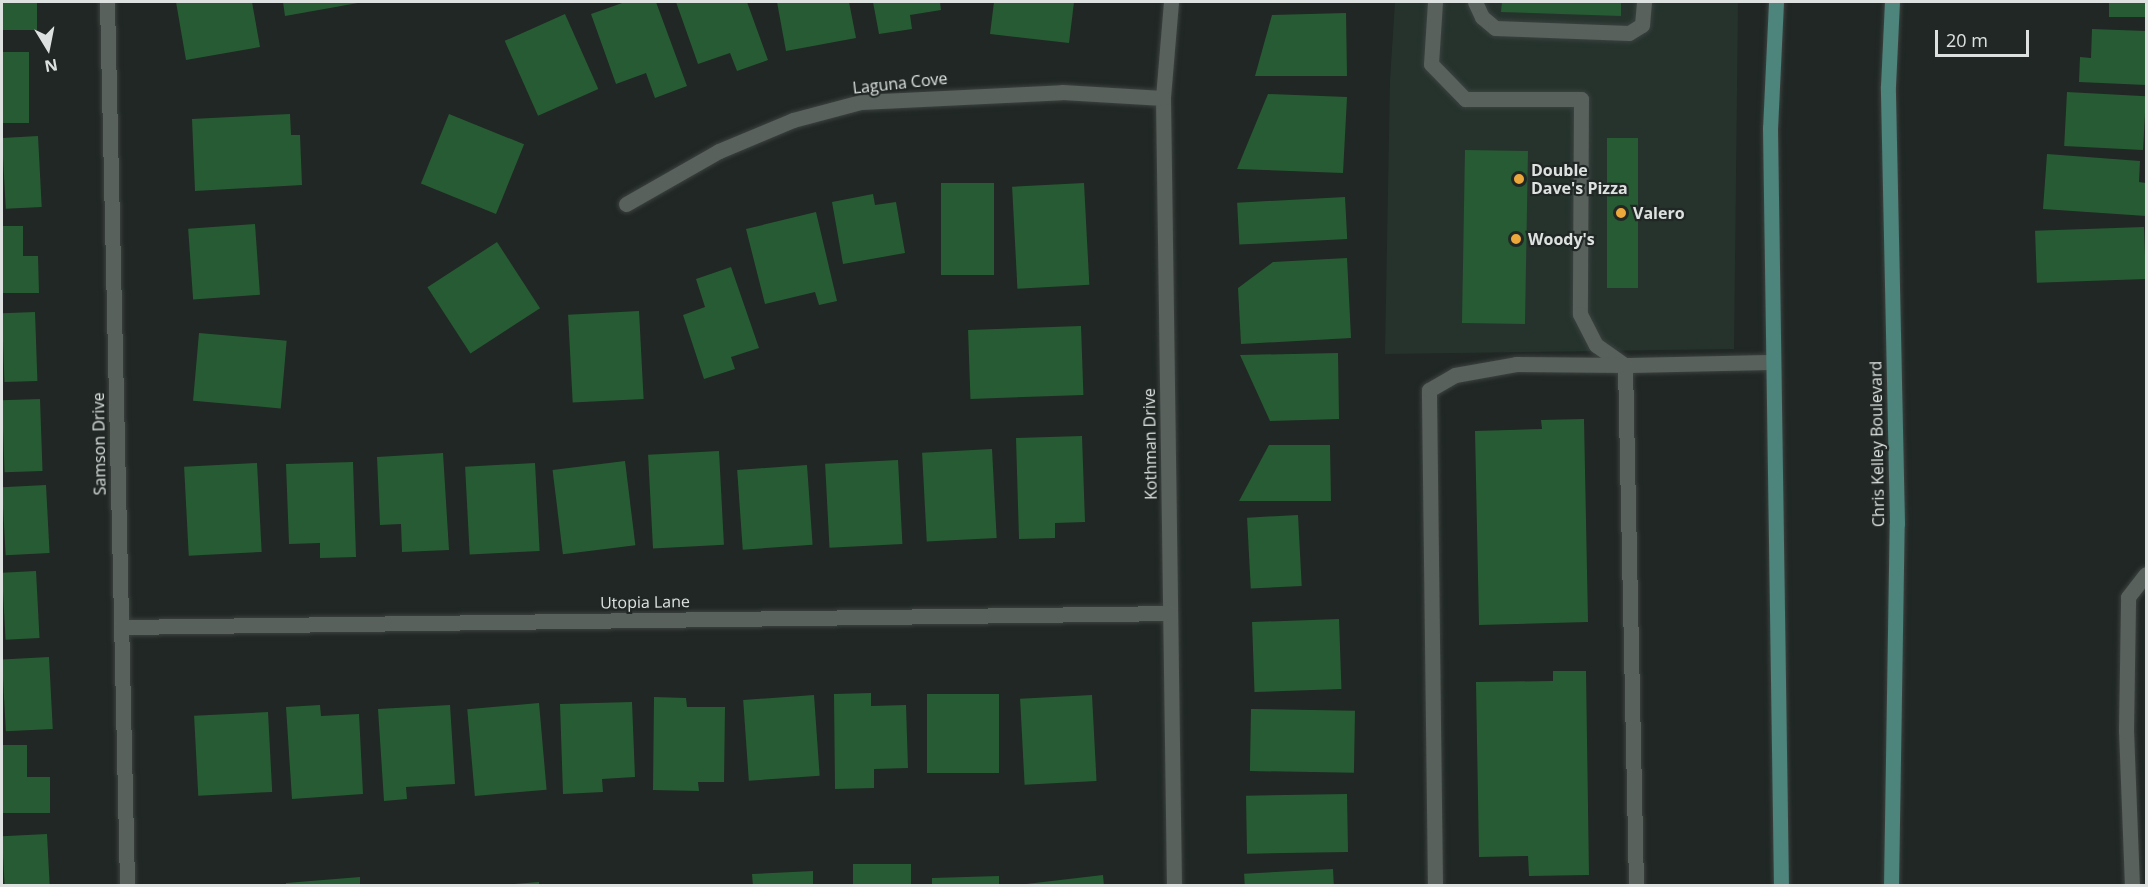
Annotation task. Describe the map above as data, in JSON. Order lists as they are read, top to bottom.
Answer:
{
  "streets": {
    "main road": ["Chris Kelley Boulevard"],
    "street": [
      "Laguna Cove",
      "Samson Drive",
      "Kothman Drive",
      "Utopia Lane"
    ]
  },
  "crossings": [
    ["Laguna Cove", "Kothman Drive"],
    ["Samson Drive", "Utopia Lane"],
    ["Kothman Drive", "Utopia Lane"]
  ],
  "places": ["Double Dave's Pizza", "Valero", "Woody's"],
  "scale_bar": "20 m",
  "north": "bottom"
}
